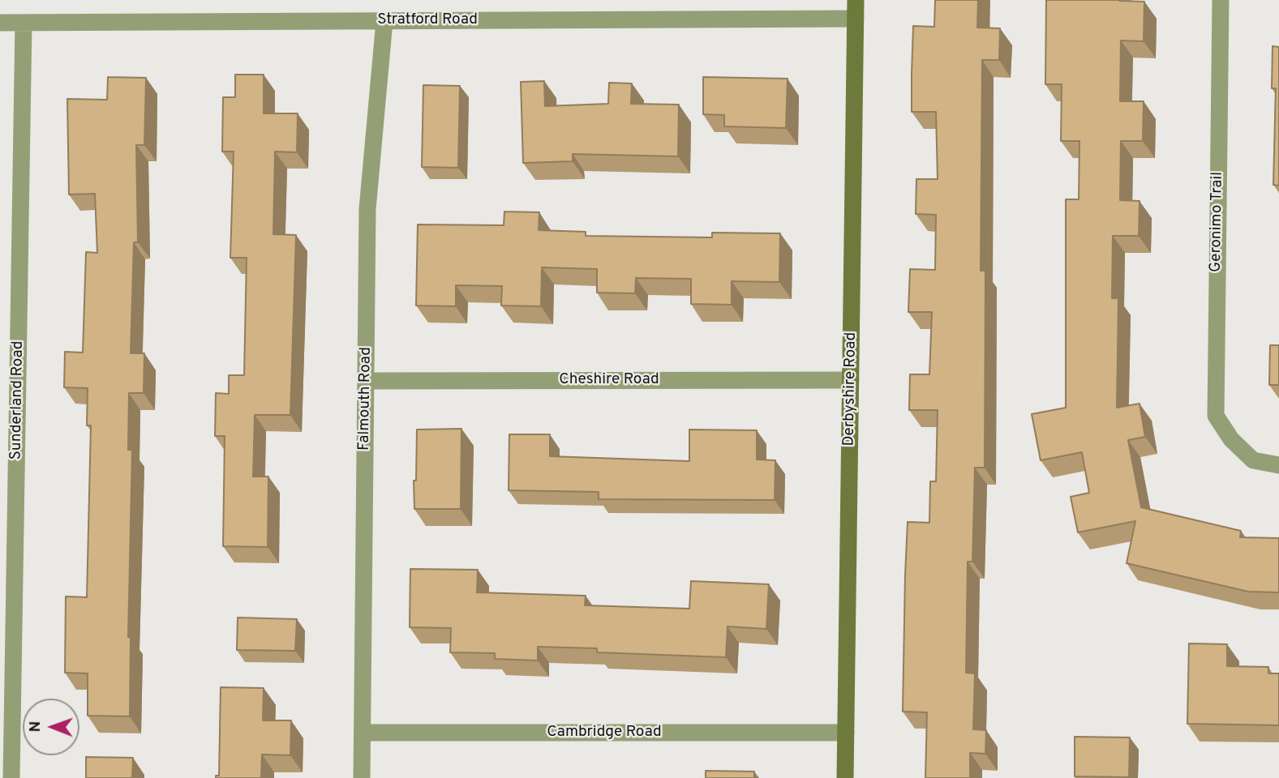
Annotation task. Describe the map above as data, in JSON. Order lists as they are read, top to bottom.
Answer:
{
  "streets": {
    "street": [
      "Stratford Road",
      "Geronimo Trail",
      "Cheshire Road",
      "Derbyshire Road",
      "Falmouth Road",
      "Sunderland Road",
      "Cambridge Road"
    ]
  },
  "crossings": [
    ["Stratford Road", "Derbyshire Road"],
    ["Stratford Road", "Falmouth Road"],
    ["Stratford Road", "Sunderland Road"],
    ["Cheshire Road", "Derbyshire Road"],
    ["Cheshire Road", "Falmouth Road"],
    ["Derbyshire Road", "Cambridge Road"],
    ["Falmouth Road", "Cambridge Road"]
  ],
  "north": "left"
}
